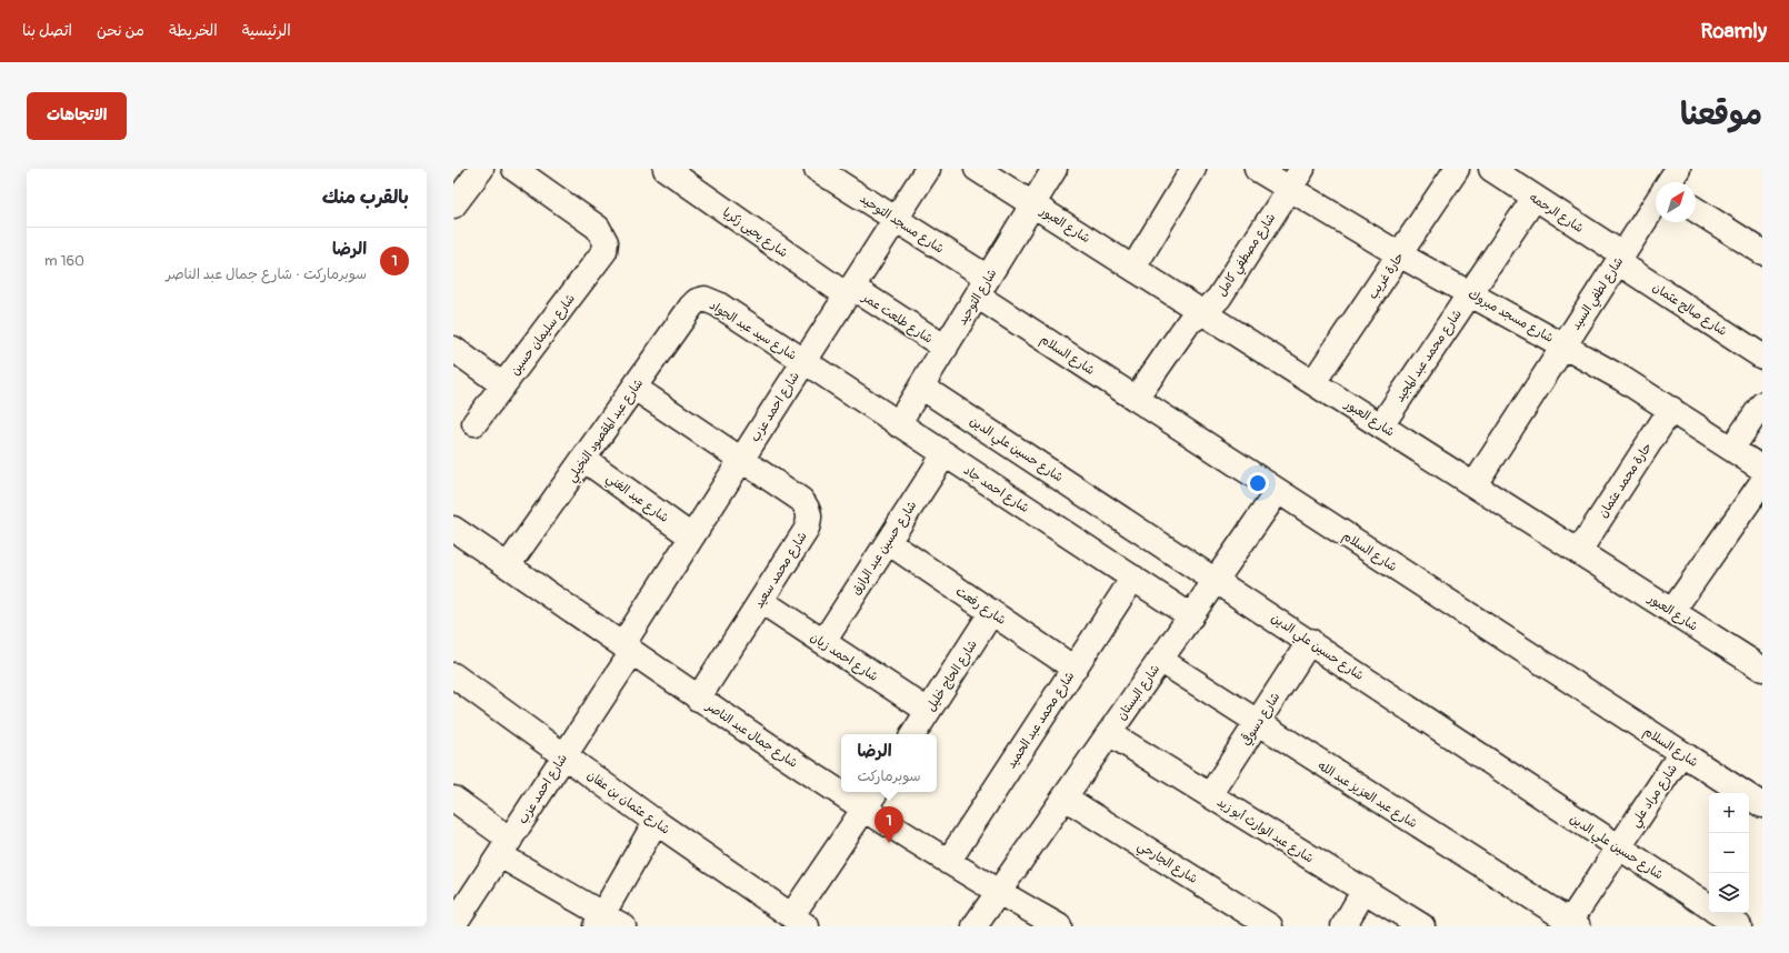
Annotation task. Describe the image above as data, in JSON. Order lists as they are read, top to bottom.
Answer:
{
  "streets": {
    "street": [
      "شارع الرحمه",
      "شارع مسجد التوحيد",
      "شارع العبور",
      "شارع يحيى زكريا",
      "شارع مصطفي كامل",
      "حارة غريب",
      "شارع لطفي السيد",
      "شارع التوحيد",
      "شارع صالح عثمان",
      "شارع مسجد مبروك",
      "شارع طلعت عمر",
      "شارع سيد عبد الجواد",
      "شارع سليمان حسين",
      "شارع السلام",
      "شارع محمد عبد المجيد",
      "شارع احمد عزب",
      "شارع عبد المقصود النخيلي",
      "شارع حسين علي الدين",
      "حارة محمد عثمان",
      "شارع احمد جاد",
      "شارع عبد الغني",
      "شارع حسين عبد الرازق",
      "شارع محمد سعيد",
      "شارع رفعت",
      "شارع احمد زيان",
      "شارع الحاج خليل",
      "شارع البستان",
      "شارع دسوقي",
      "شارع محمد عبد الحميد",
      "شارع جمال عبد الناصر",
      "شارع عبد العزيز عبد الله",
      "شارع مراد علي",
      "شارع عثمان بن عفان",
      "شارع عبد الوارث أبو زيد",
      "شارع الجارحي"
    ]
  },
  "crossings": [
    ["شارع الرحمه", "شارع لطفي السيد"],
    ["شارع الرحمه", "شارع صالح عثمان"],
    ["شارع الرحمه", "شارع محمد عبد المجيد"],
    ["شارع مسجد التوحيد", "شارع التوحيد"],
    ["شارع مسجد التوحيد", "شارع السلام"],
    ["شارع مسجد التوحيد", "شارع احمد عزب"],
    ["شارع العبور", "شارع مصطفي كامل"],
    ["شارع العبور", "حارة غريب"],
    ["شارع العبور", "شارع لطفي السيد"],
    ["شارع العبور", "شارع التوحيد"],
    ["شارع العبور", "شارع محمد عبد المجيد"],
    ["شارع العبور", "حارة محمد عثمان"],
    ["شارع يحيى زكريا", "شارع طلعت عمر"],
    ["شارع يحيى زكريا", "شارع احمد عزب"],
    ["شارع مصطفي كامل", "شارع مسجد مبروك"],
    ["شارع مصطفي كامل", "شارع السلام"],
    ["حارة غريب", "شارع مسجد مبروك"],
    ["شارع لطفي السيد", "شارع صالح عثمان"],
    ["شارع لطفي السيد", "شارع مسجد مبروك"],
    ["شارع التوحيد", "شارع طلعت عمر"],
    ["شارع التوحيد", "شارع السلام"],
    ["شارع التوحيد", "شارع حسين علي الدين"],
    ["شارع التوحيد", "شارع احمد جاد"],
    ["شارع مسجد مبروك", "شارع محمد عبد المجيد"],
    ["شارع مسجد مبروك", "حارة محمد عثمان"],
    ["شارع طلعت عمر", "شارع احمد عزب"],
    ["شارع سيد عبد الجواد", "شارع احمد عزب"],
    ["شارع سيد عبد الجواد", "شارع عبد المقصود النخيلي"],
    ["شارع سيد عبد الجواد", "شارع احمد جاد"],
    ["شارع السلام", "شارع البستان"],
    ["شارع السلام", "شارع مراد علي"],
    ["شارع احمد عزب", "شارع احمد جاد"],
    ["شارع احمد عزب", "شارع عبد الغني"],
    ["شارع احمد عزب", "شارع محمد سعيد"],
    ["شارع احمد عزب", "شارع جمال عبد الناصر"],
    ["شارع احمد عزب", "شارع عثمان بن عفان"],
    ["شارع عبد المقصود النخيلي", "شارع عبد الغني"],
    ["شارع عبد المقصود النخيلي", "شارع جمال عبد الناصر"],
    ["شارع حسين علي الدين", "شارع البستان"],
    ["شارع حسين علي الدين", "شارع دسوقي"],
    ["شارع حسين علي الدين", "شارع مراد علي"],
    ["شارع احمد جاد", "شارع حسين عبد الرازق"],
    ["شارع احمد جاد", "شارع البستان"],
    ["شارع احمد جاد", "شارع محمد عبد الحميد"],
    ["شارع حسين عبد الرازق", "شارع رفعت"],
    ["شارع حسين عبد الرازق", "شارع احمد زيان"],
    ["شارع محمد سعيد", "شارع احمد زيان"],
    ["شارع محمد سعيد", "شارع جمال عبد الناصر"],
    ["شارع رفعت", "شارع الحاج خليل"],
    ["شارع رفعت", "شارع محمد عبد الحميد"],
    ["شارع احمد زيان", "شارع الحاج خليل"],
    ["شارع البستان", "شارع جمال عبد الناصر"],
    ["شارع البستان", "شارع عبد العزيز عبد الله"],
    ["شارع البستان", "شارع عبد الوارث أبو زيد"],
    ["شارع البستان", "شارع الجارحي"],
    ["شارع دسوقي", "شارع عبد العزيز عبد الله"],
    ["شارع دسوقي", "شارع عبد الوارث أبو زيد"],
    ["شارع محمد عبد الحميد", "شارع جمال عبد الناصر"],
    ["شارع عبد العزيز عبد الله", "شارع مراد علي"]
  ],
  "north": "top right",
  "page": {
    "header": "Roamly",
    "nav": [
      "الرئيسية",
      "الخريطة",
      "من نحن",
      "اتصل بنا"
    ],
    "title": "موقعنا",
    "buttons": "الاتجاهات",
    "heading": "بالقرب منك",
    "list": [
      {
        "mark": "1",
        "name": "الرضا",
        "note": "سوبرماركت · شارع جمال عبد الناصر",
        "value": "160 m"
      }
    ],
    "popup": ["الرضا", "سوبرماركت"],
    "map_buttons": ["+", "−"],
    "pins": "1"
  }
}
